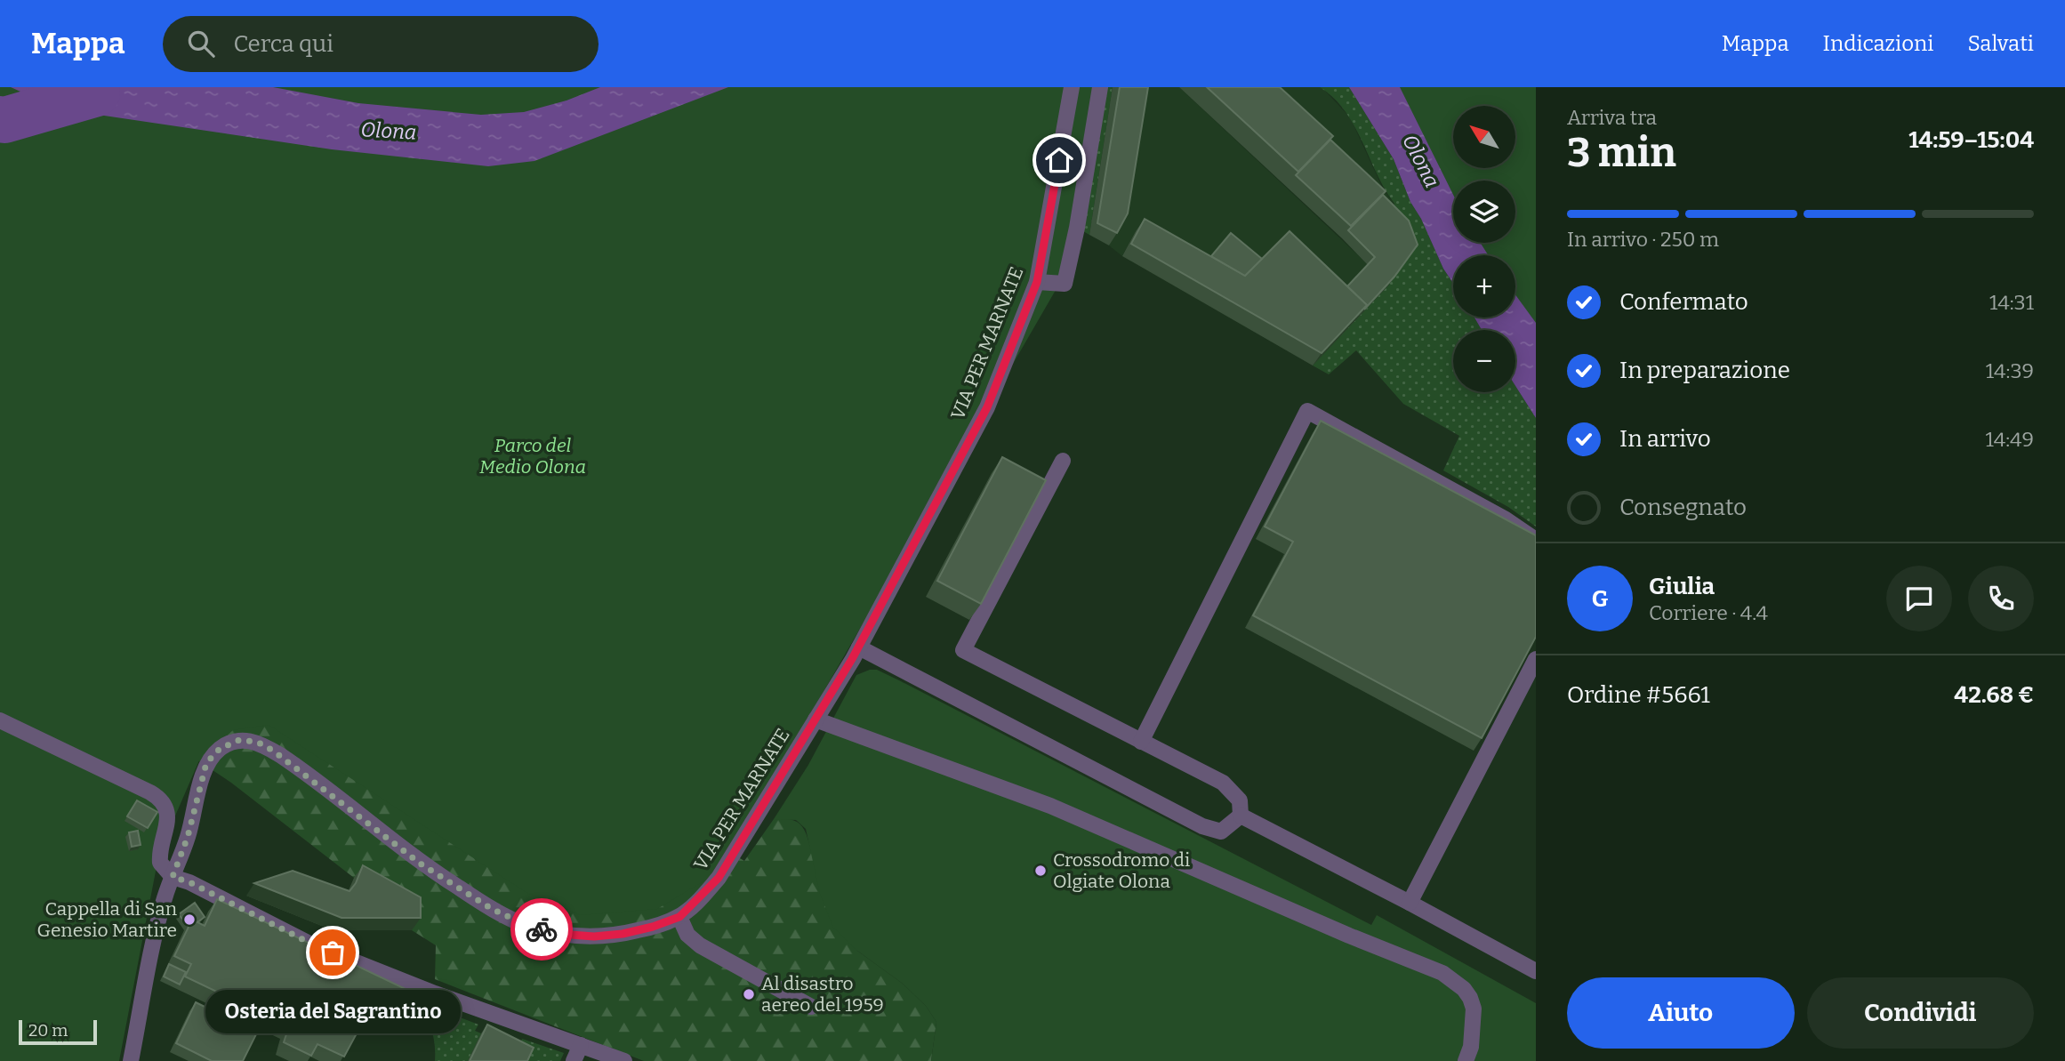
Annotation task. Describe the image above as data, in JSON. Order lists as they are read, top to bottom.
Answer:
{
  "streets": {
    "street": ["VIA PER MARNATE"]
  },
  "water": ["Olona"],
  "parks": ["Parco del Medio Olona"],
  "places": [
    "Crossodromo di Olgiate Olona",
    "Cappella di San Genesio Martire",
    "Osteria del Sagrantino",
    "Al disastro aereo del 1959"
  ],
  "scale_bar": "20 m",
  "north": "top left",
  "page": {
    "header": "Mappa",
    "search": "Cerca qui",
    "nav": ["Mappa", "Indicazioni", "Salvati"],
    "heading": ["3 min", "Arriva tra", "14:59–15:04"],
    "panel": [
      "Giulia",
      "Corriere · 4.4",
      "Ordine #5661",
      "42.68 €"
    ],
    "map_buttons": ["+", "−"],
    "bar": "In arrivo · 250 m",
    "list": [
      ["Confermato", "14:31"],
      ["In preparazione", "14:39"],
      ["In arrivo", "14:49"],
      "Consegnato"
    ],
    "round": "G",
    "buttons": ["Aiuto", "Condividi"],
    "bubble": "Osteria del Sagrantino",
    "scale": "20 m"
  }
}
